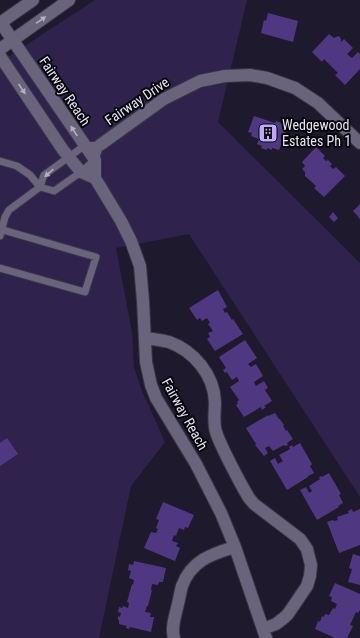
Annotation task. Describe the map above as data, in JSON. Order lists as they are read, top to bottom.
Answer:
{
  "streets": {
    "street": ["Fairway Reach", "Fairway Drive"]
  },
  "places": {
    "building": ["Wedgewood Estates Ph 1"]
  }
}
